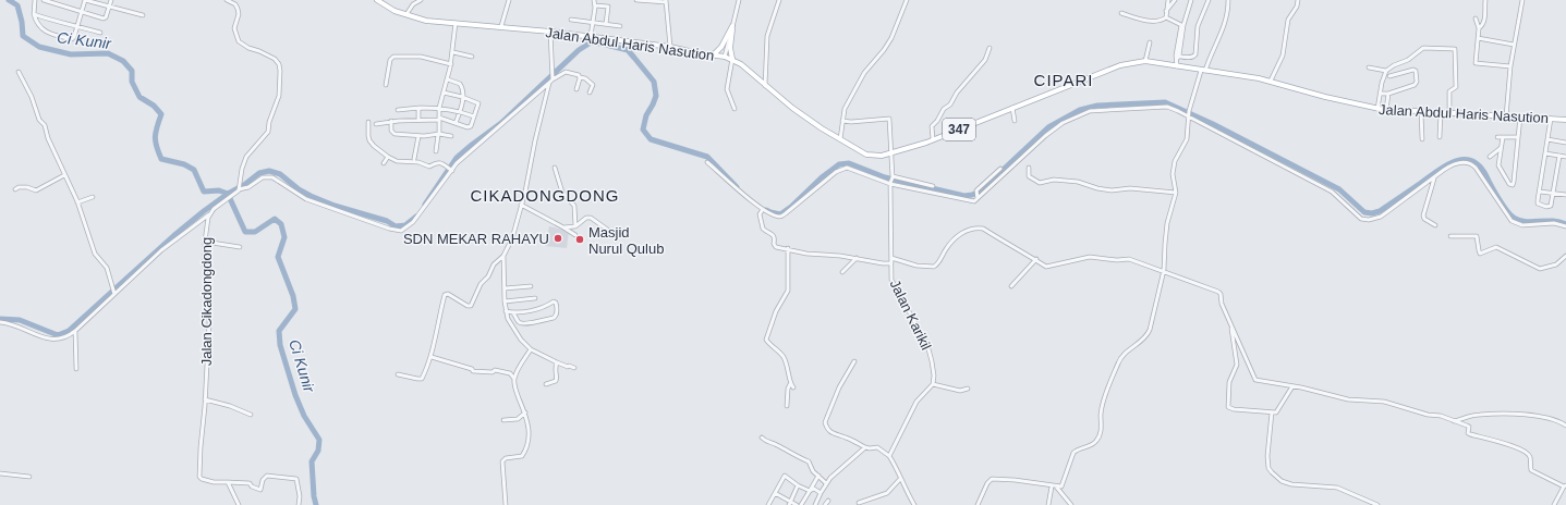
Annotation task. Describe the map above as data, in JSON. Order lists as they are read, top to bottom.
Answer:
{
  "streets": {
    "main road": ["Jalan Abdul Haris Nasution", "347"],
    "street": ["Jalan Cikadongdong", "Jalan Karikil"]
  },
  "districts": ["CIPARI", "CIKADONGDONG"],
  "water": ["Ci Kunir"],
  "places": ["SDN MEKAR RAHAYU", "Masjid Nurul Qulub"]
}
